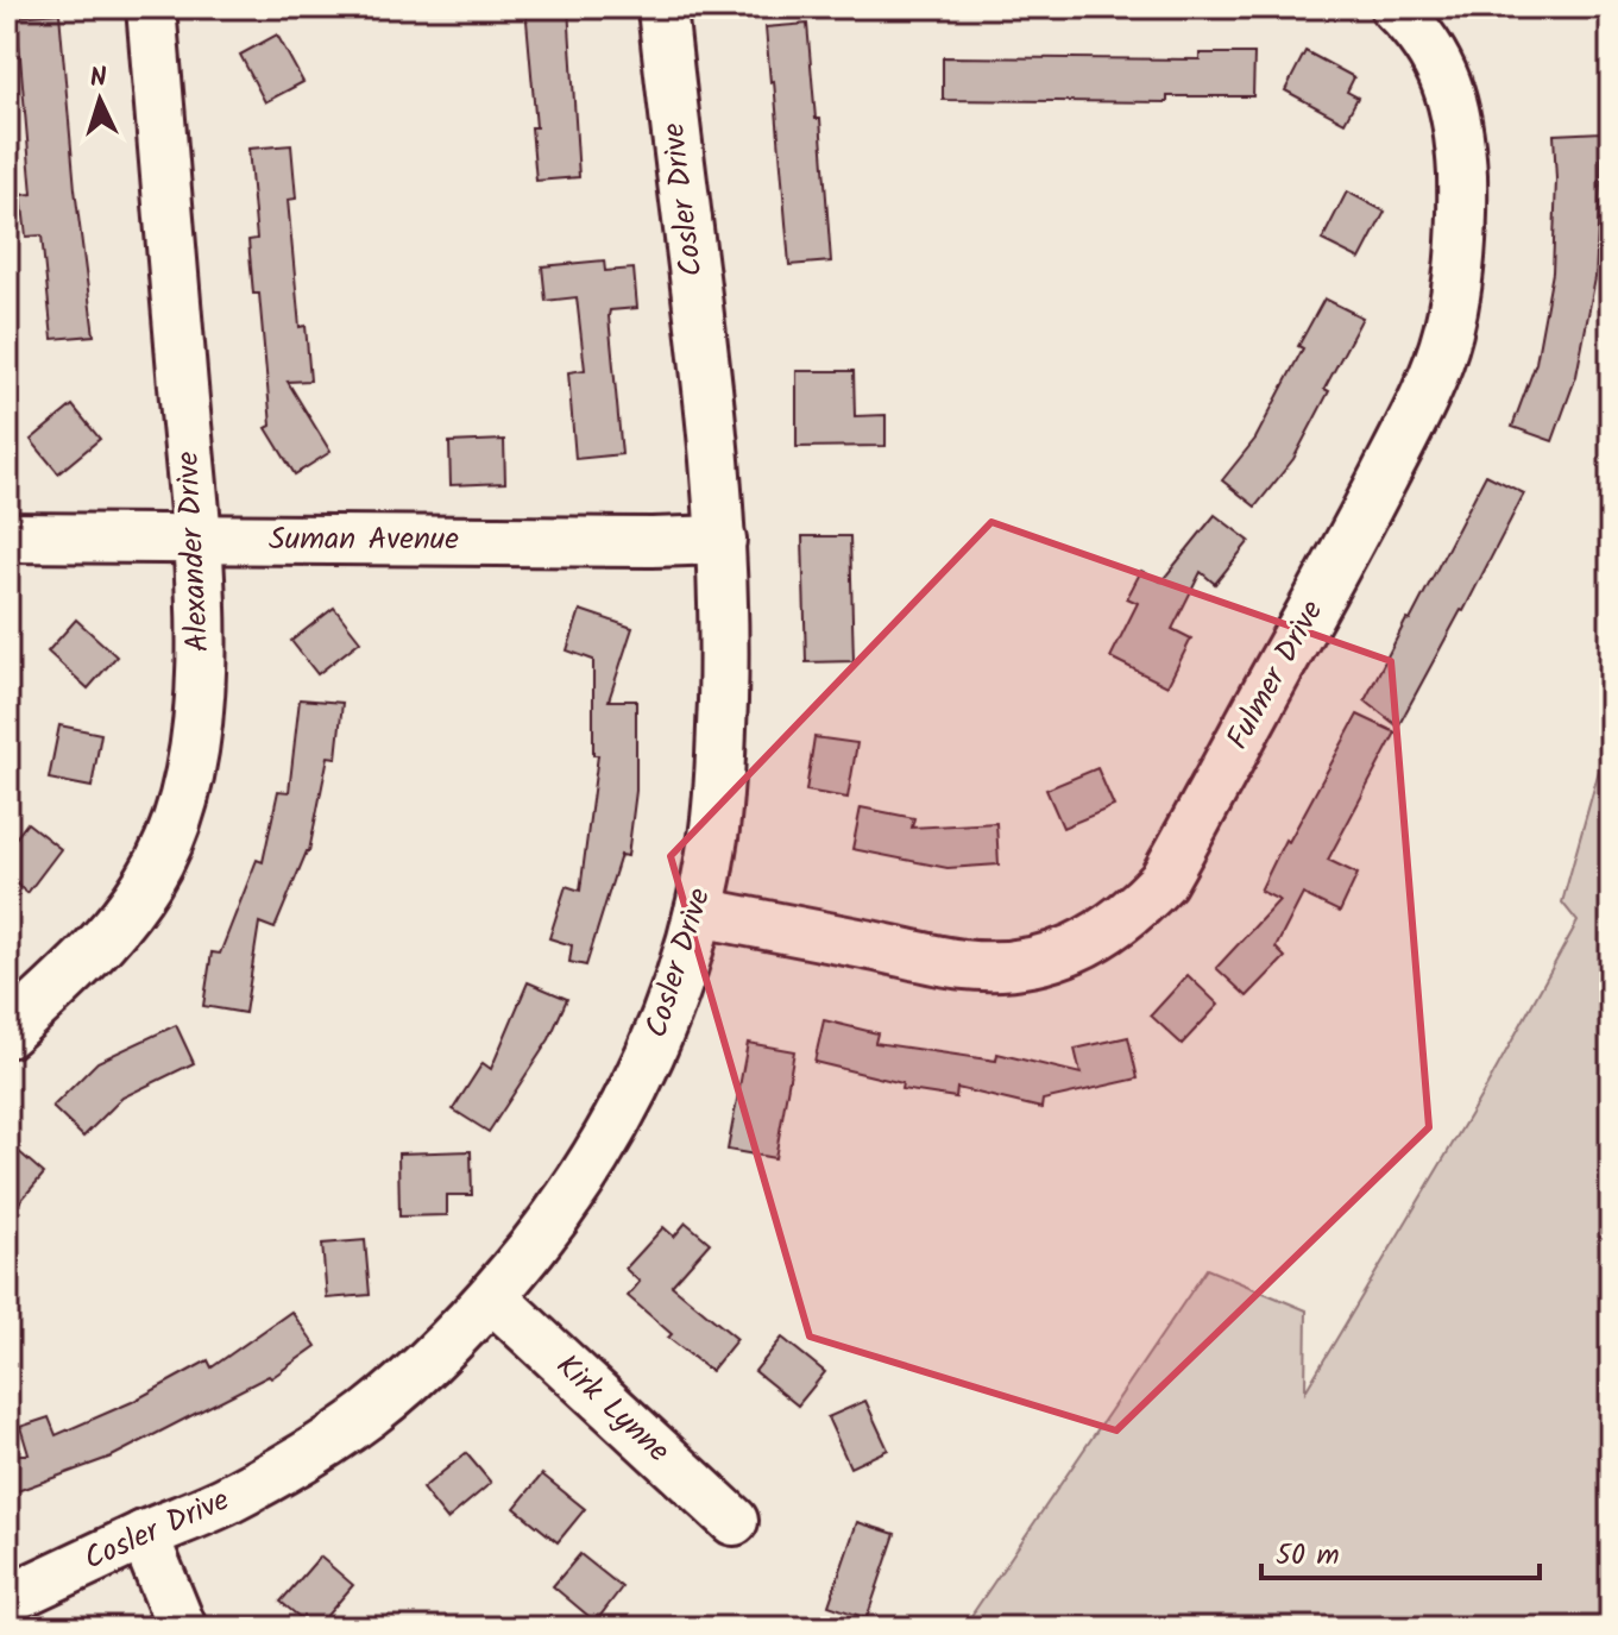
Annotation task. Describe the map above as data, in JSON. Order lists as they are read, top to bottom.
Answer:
{
  "streets": {
    "street": [
      "Cosler Drive",
      "Suman Avenue",
      "Alexander Drive",
      "Fulmer Drive",
      "Kirk Lynne"
    ]
  },
  "crossings": [
    ["Cosler Drive", "Suman Avenue"],
    ["Cosler Drive", "Fulmer Drive"],
    ["Cosler Drive", "Kirk Lynne"],
    ["Suman Avenue", "Alexander Drive"]
  ],
  "scale_bar": "50 m",
  "north": "top"
}
